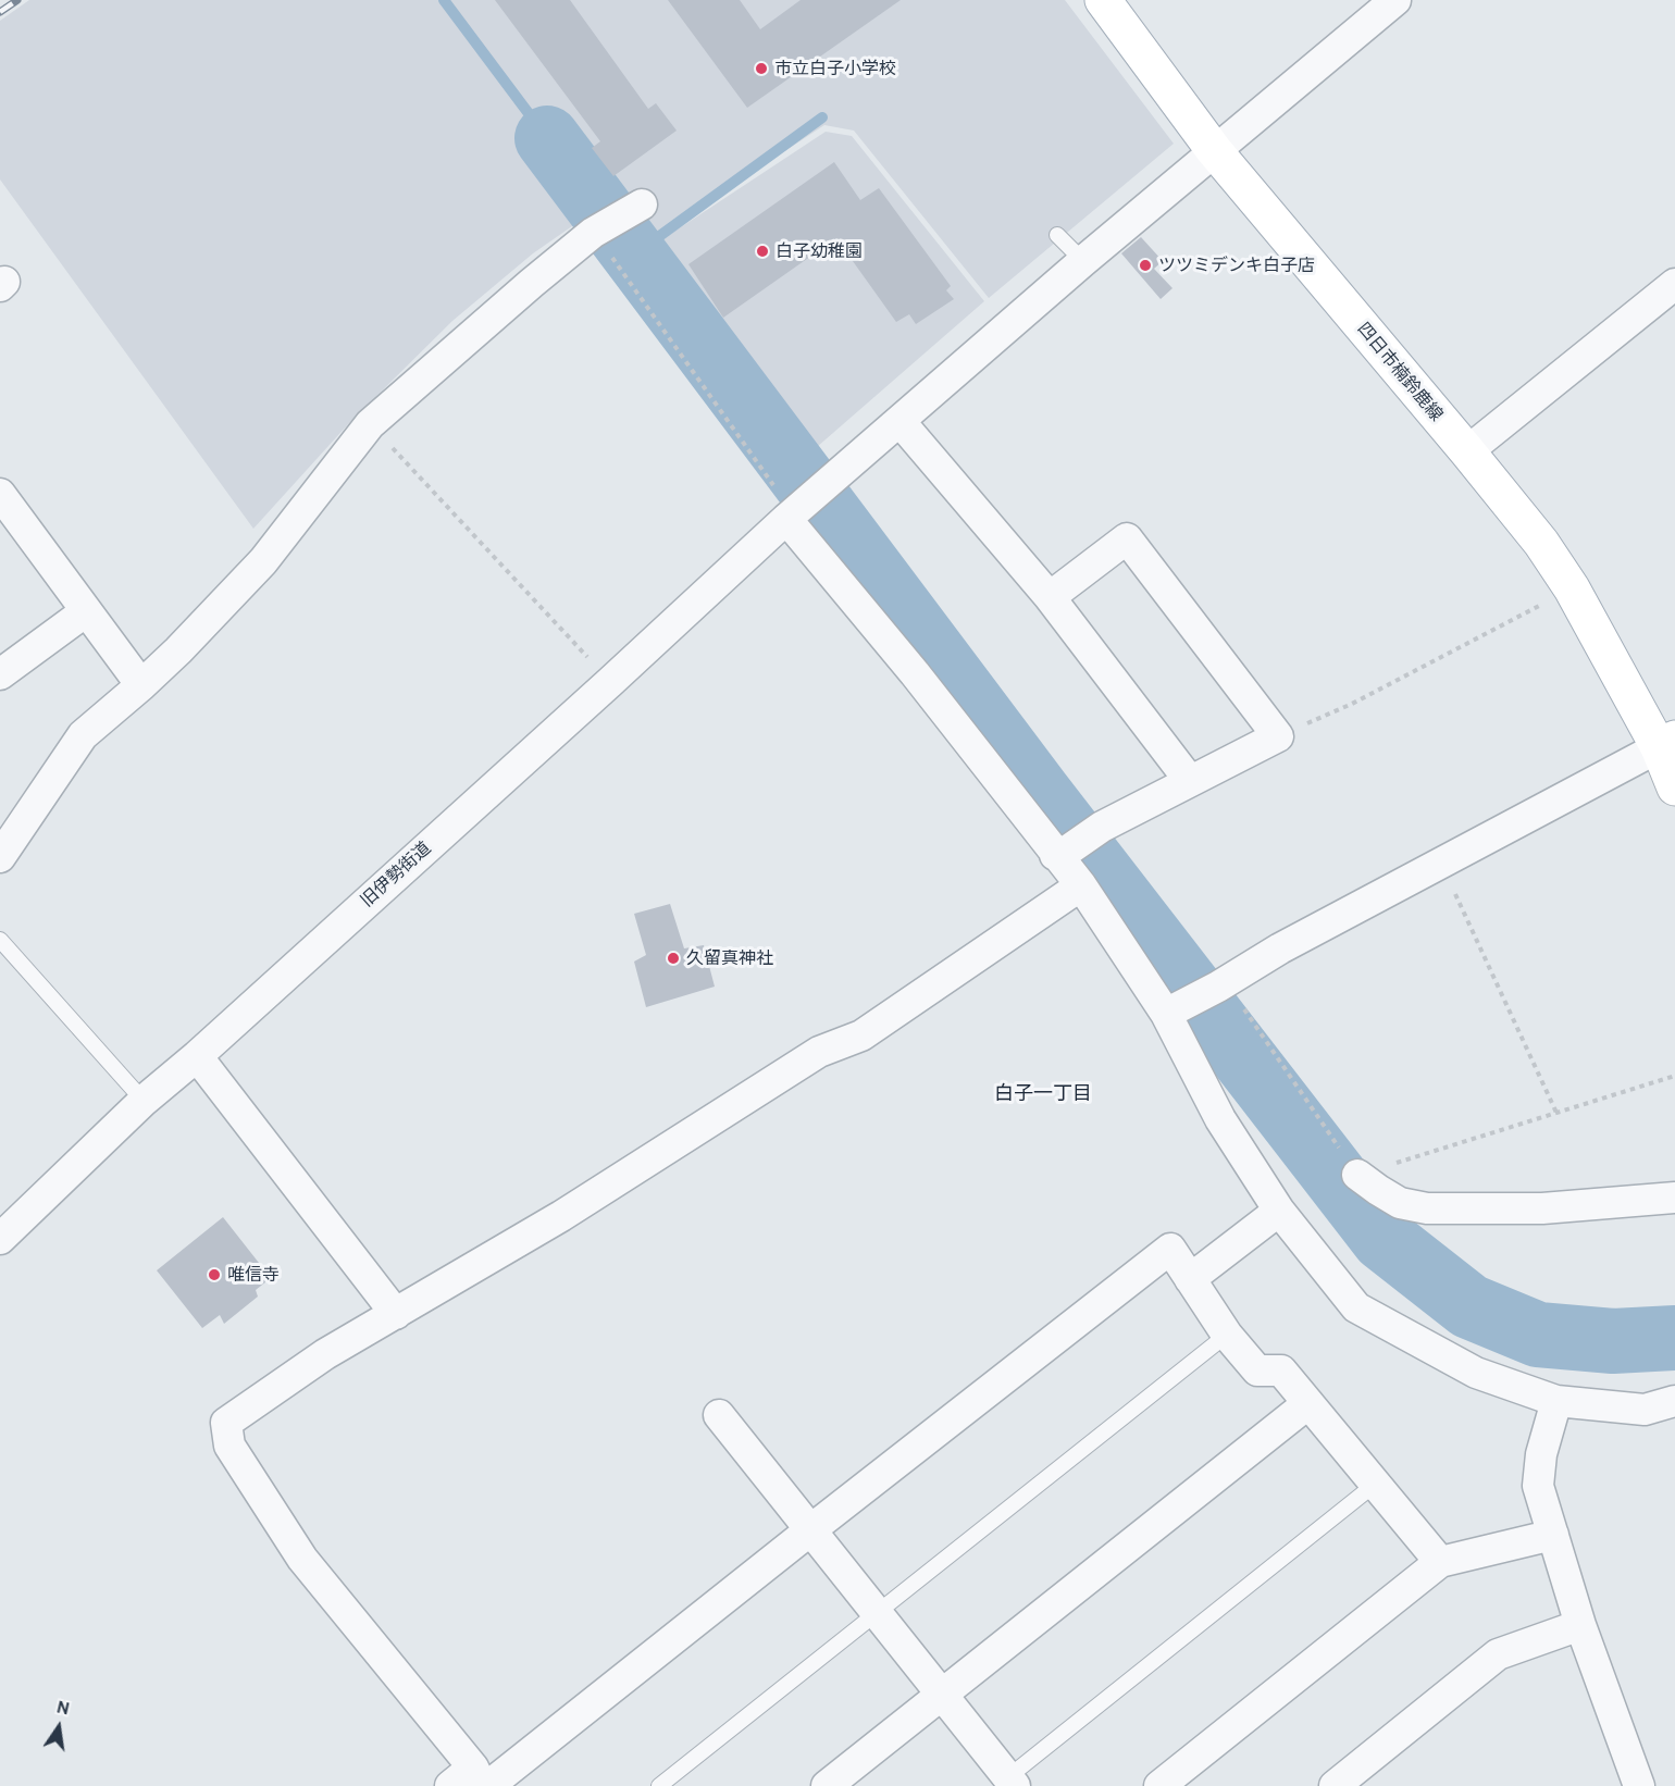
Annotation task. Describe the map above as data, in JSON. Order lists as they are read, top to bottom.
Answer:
{
  "streets": {
    "main road": ["四日市楠鈴鹿線"],
    "street": ["旧伊勢街道"]
  },
  "crossings": [
    ["四日市楠鈴鹿線", "旧伊勢街道"]
  ],
  "districts": ["白子一丁目"],
  "places": [
    "市立白子小学校",
    "白子幼稚園",
    "ツツミデンキ白子店",
    "久留真神社",
    "唯信寺"
  ],
  "north": "top"
}
